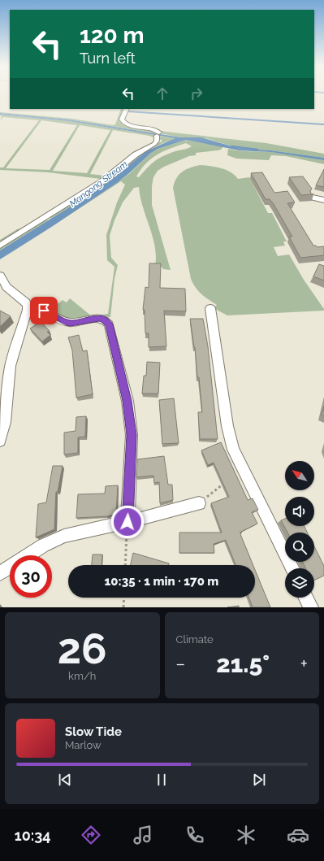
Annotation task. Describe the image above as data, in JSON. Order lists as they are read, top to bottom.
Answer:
{
  "water": ["Mangong Stream"],
  "north": "top left",
  "page": {
    "turn": ["120 m", "Turn left"],
    "limit": "30",
    "trip": "10:35 · 1 min · 170 m",
    "tile": [
      ["26", "km/h"],
      "Climate"
    ],
    "heat": ["−", "21.5°", "+"],
    "song": ["Slow Tide", "Marlow"],
    "tabs": "10:34"
  }
}
